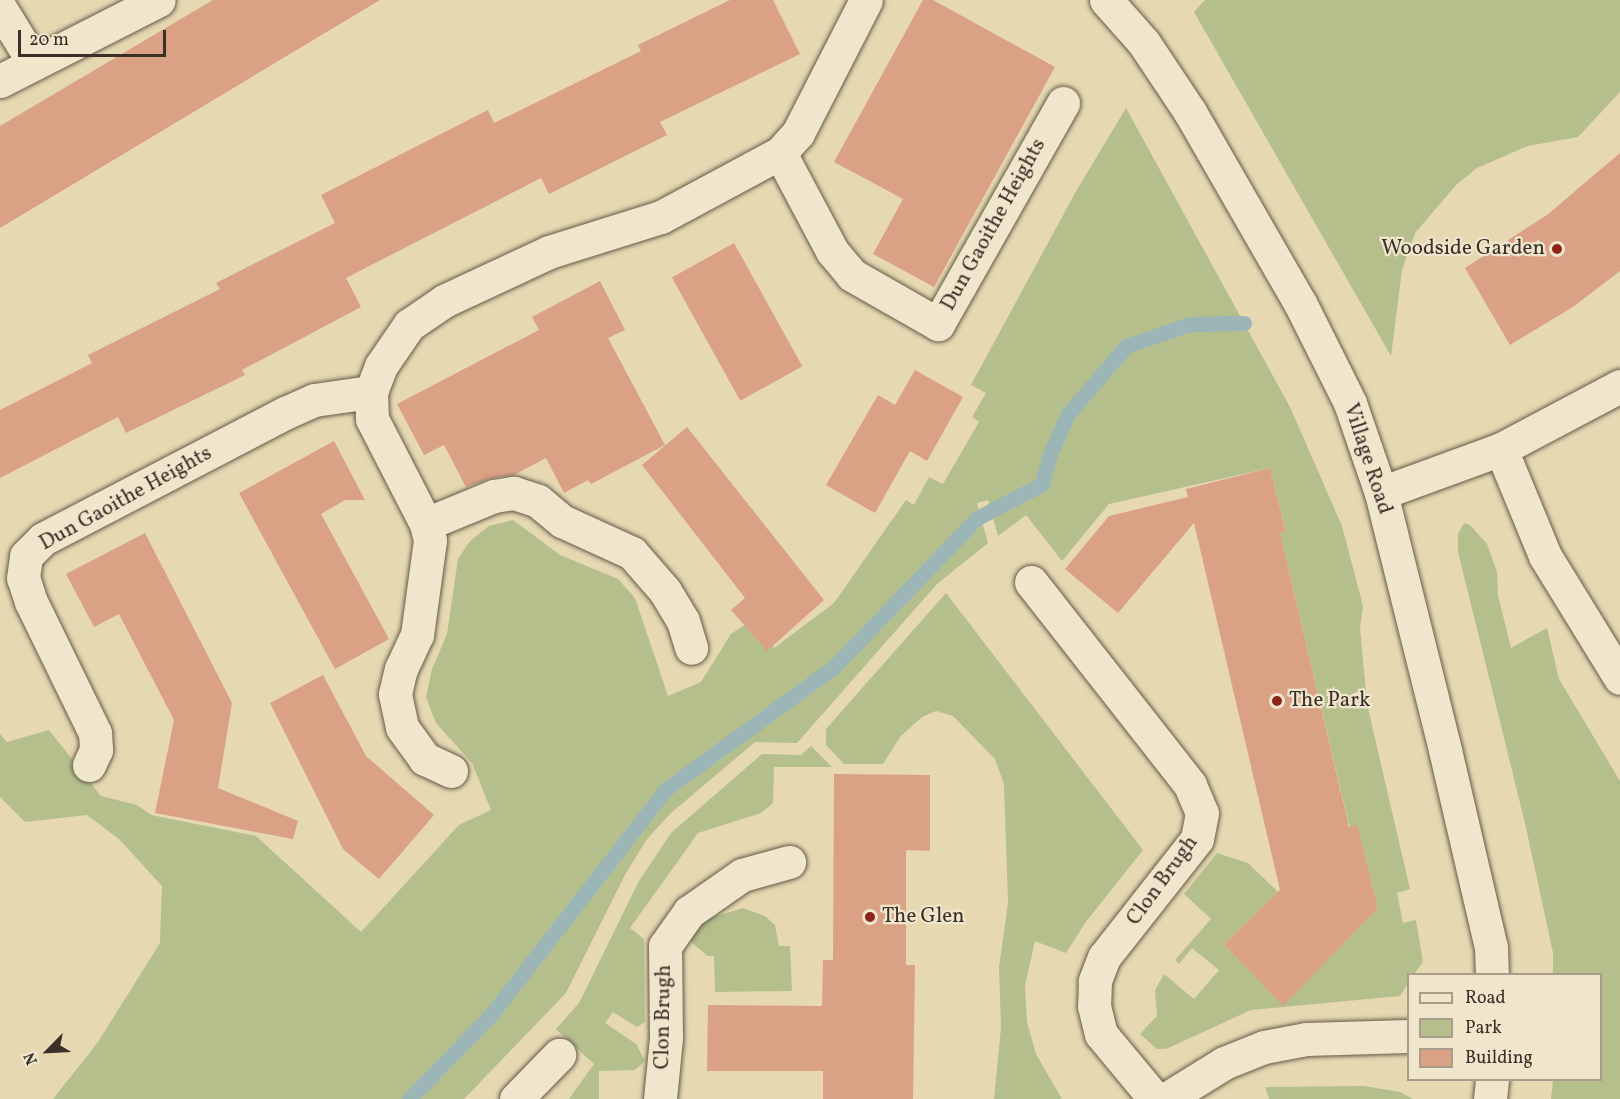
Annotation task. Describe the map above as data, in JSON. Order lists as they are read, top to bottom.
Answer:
{
  "streets": {
    "street": ["Dun Gaoithe Heights", "Village Road", "Clon Brugh"]
  },
  "places": ["Woodside Garden", "The Park", "The Glen"],
  "legend": ["Road", "Park", "Building"],
  "scale_bar": "20 m",
  "north": "bottom left"
}
